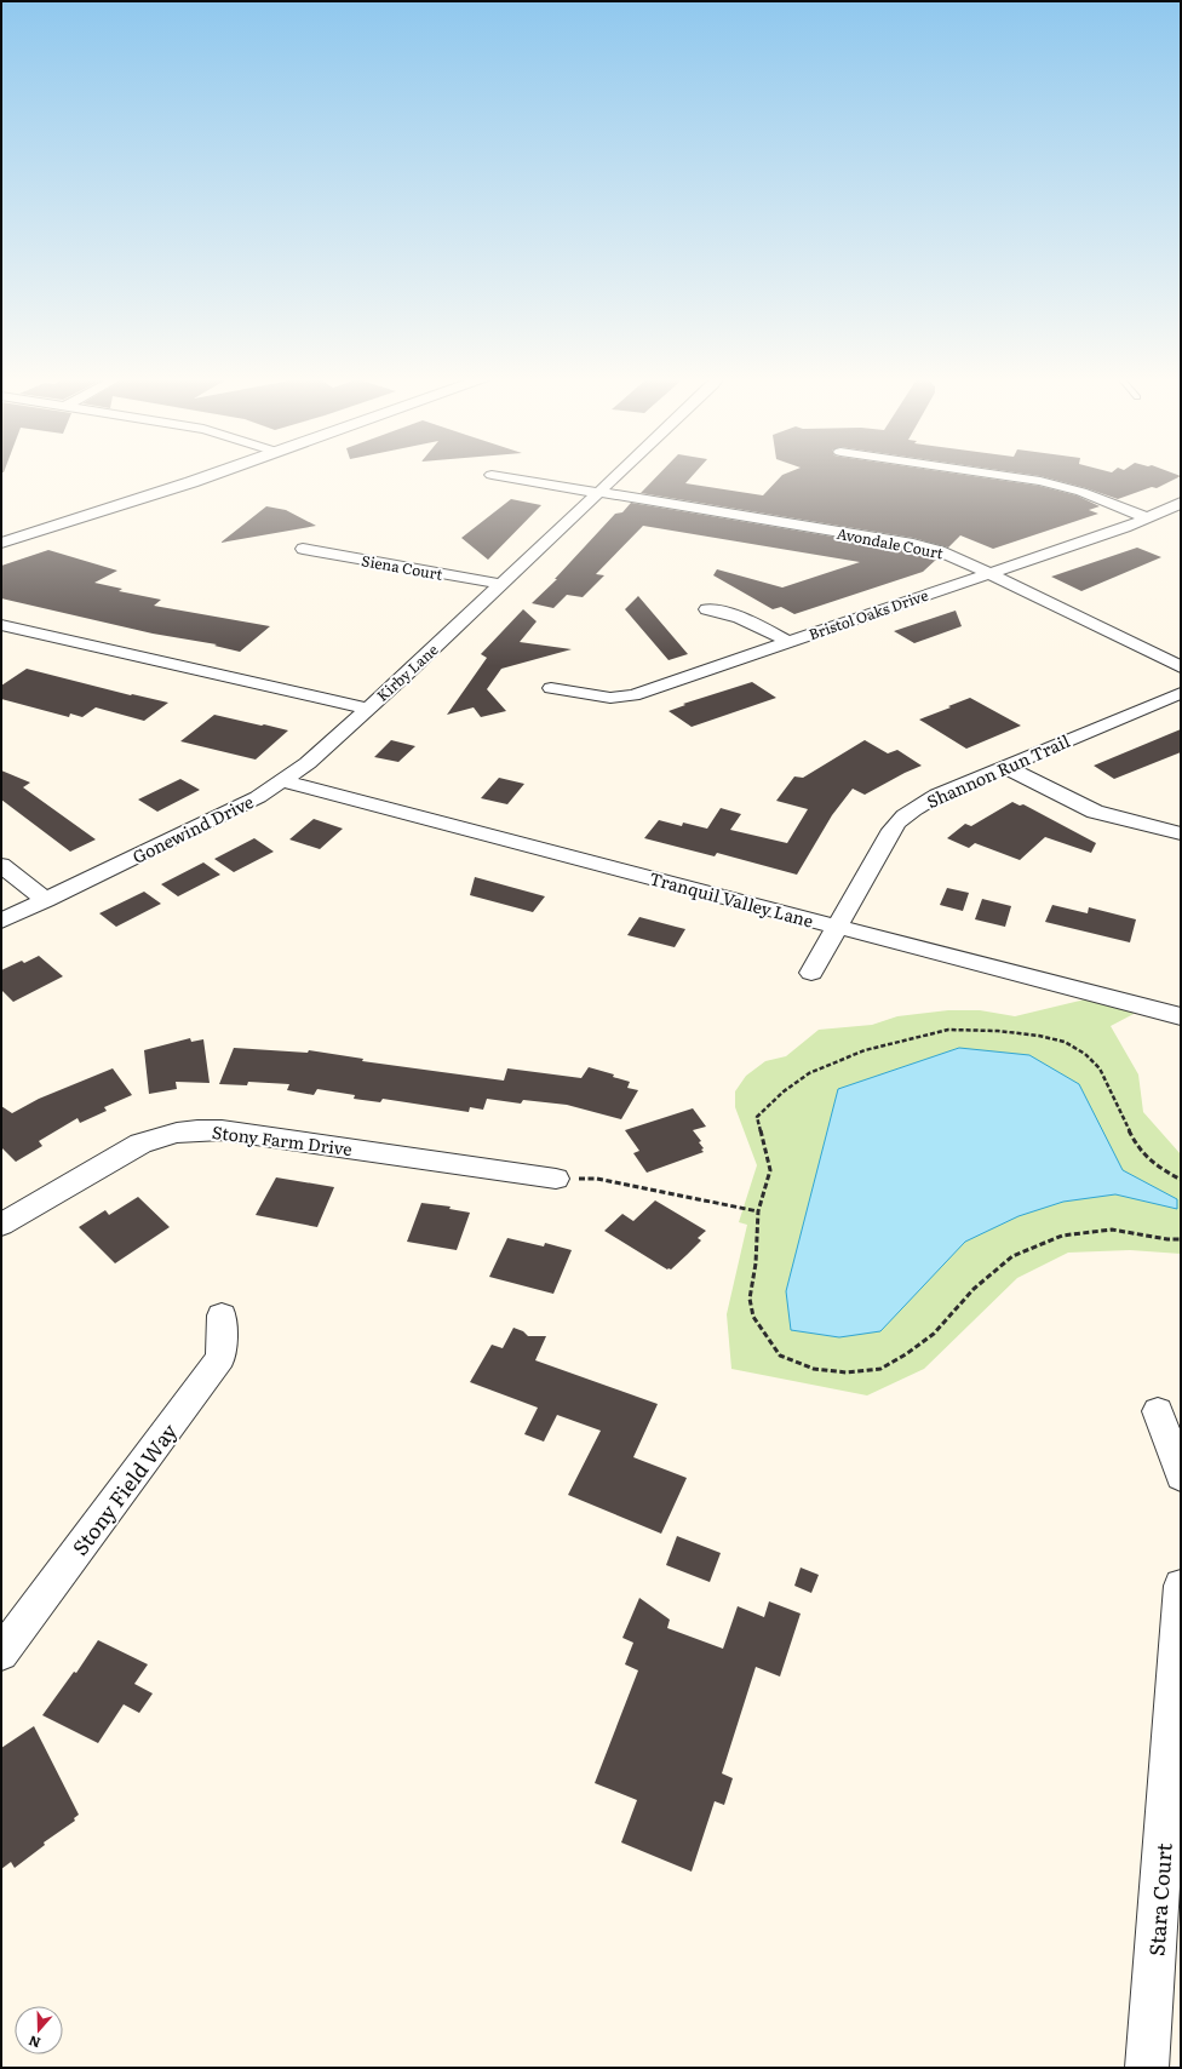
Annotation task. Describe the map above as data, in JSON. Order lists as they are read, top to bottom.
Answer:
{
  "streets": {
    "street": [
      "Avondale Court",
      "Siena Court",
      "Bristol Oaks Drive",
      "Kirby Lane",
      "Shannon Run Trail",
      "Gonewind Drive",
      "Tranquil Valley Lane",
      "Stony Farm Drive",
      "Stony Field Way",
      "Stara Court"
    ]
  },
  "crossings": [
    ["Avondale Court", "Bristol Oaks Drive"],
    ["Avondale Court", "Kirby Lane"],
    ["Siena Court", "Kirby Lane"],
    ["Kirby Lane", "Gonewind Drive"],
    ["Shannon Run Trail", "Tranquil Valley Lane"],
    ["Gonewind Drive", "Tranquil Valley Lane"]
  ],
  "north": "bottom"
}
